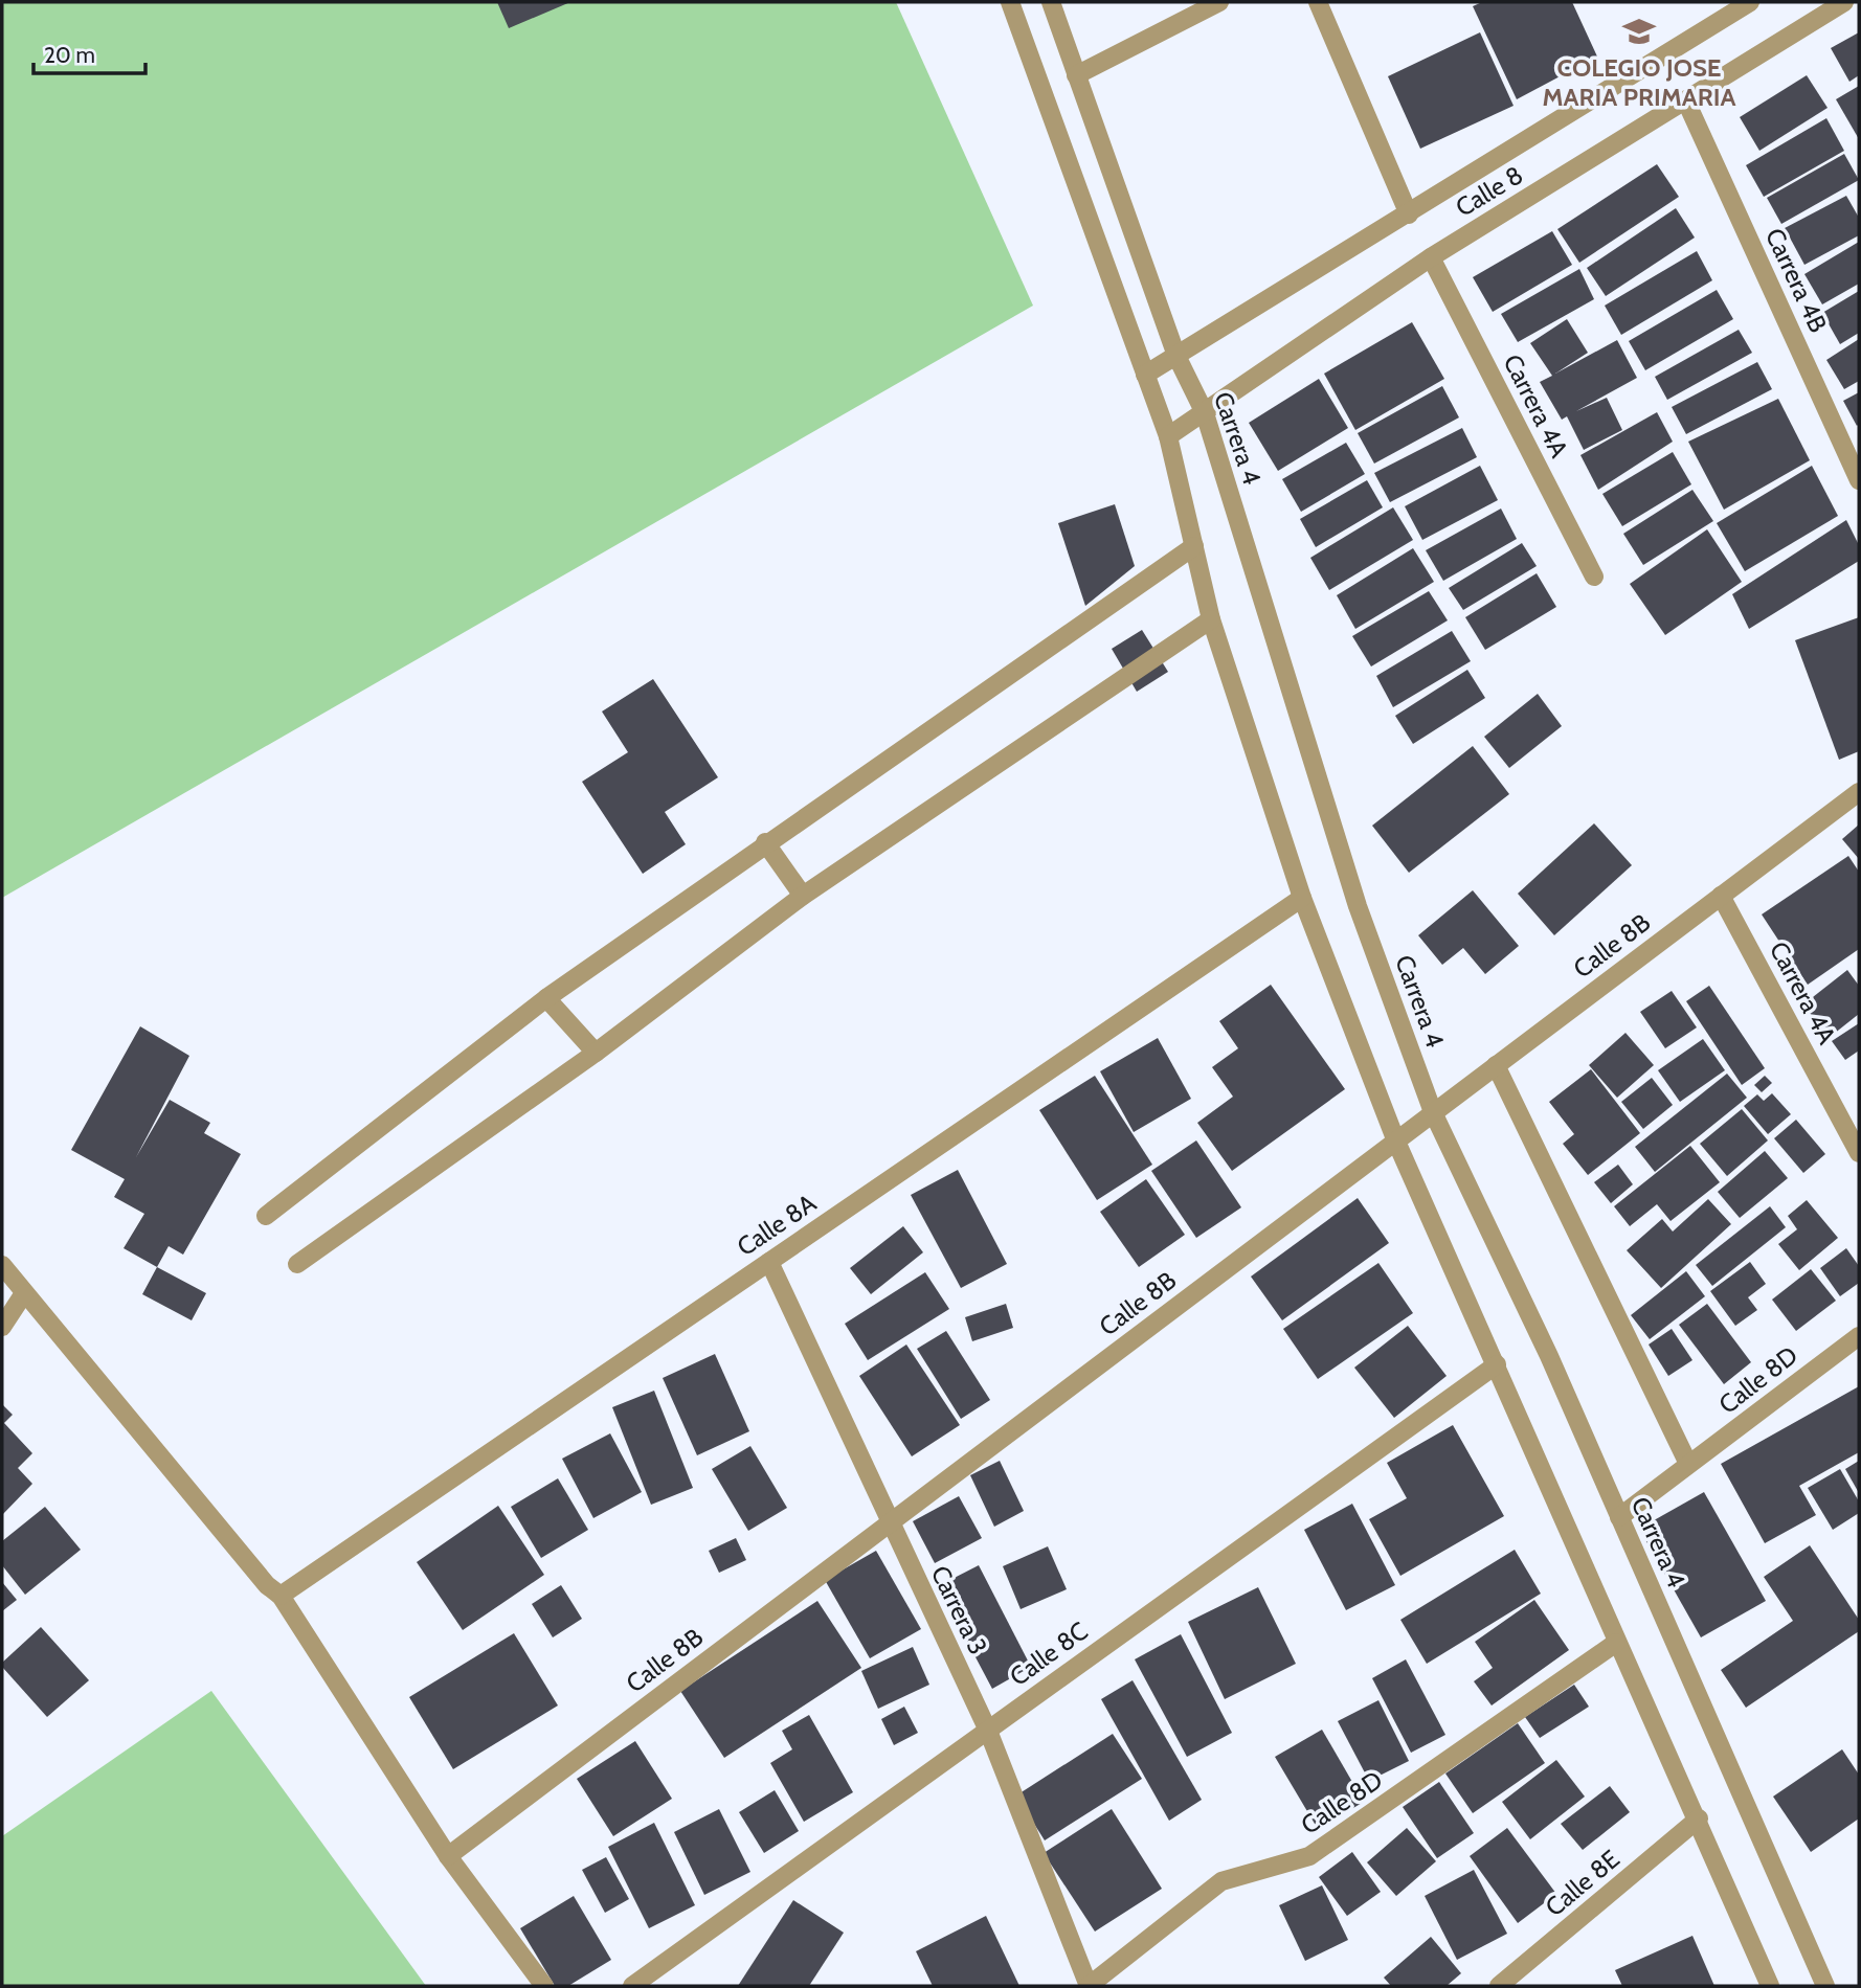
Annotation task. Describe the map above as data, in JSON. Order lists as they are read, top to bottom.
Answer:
{
  "streets": {
    "street": [
      "Calle 8",
      "Carrera 4B",
      "Carrera 4A",
      "Carrera 4",
      "Calle 8B",
      "Calle 8A",
      "Calle 8D",
      "Carrera 3",
      "Calle 8C",
      "Calle 8E"
    ]
  },
  "crossings": [
    ["Calle 8", "Carrera 4B"],
    ["Calle 8", "Carrera 4A"],
    ["Calle 8", "Carrera 4"],
    ["Carrera 4A", "Calle 8B"],
    ["Carrera 4", "Calle 8B"],
    ["Carrera 4", "Calle 8D"],
    ["Calle 8B", "Carrera 3"],
    ["Calle 8A", "Carrera 3"],
    ["Calle 8D", "Carrera 3"],
    ["Carrera 3", "Calle 8C"]
  ],
  "places": {
    "school or university": ["COLEGIO JOSE MARIA PRIMARIA"]
  },
  "scale_bar": "20 m"
}
